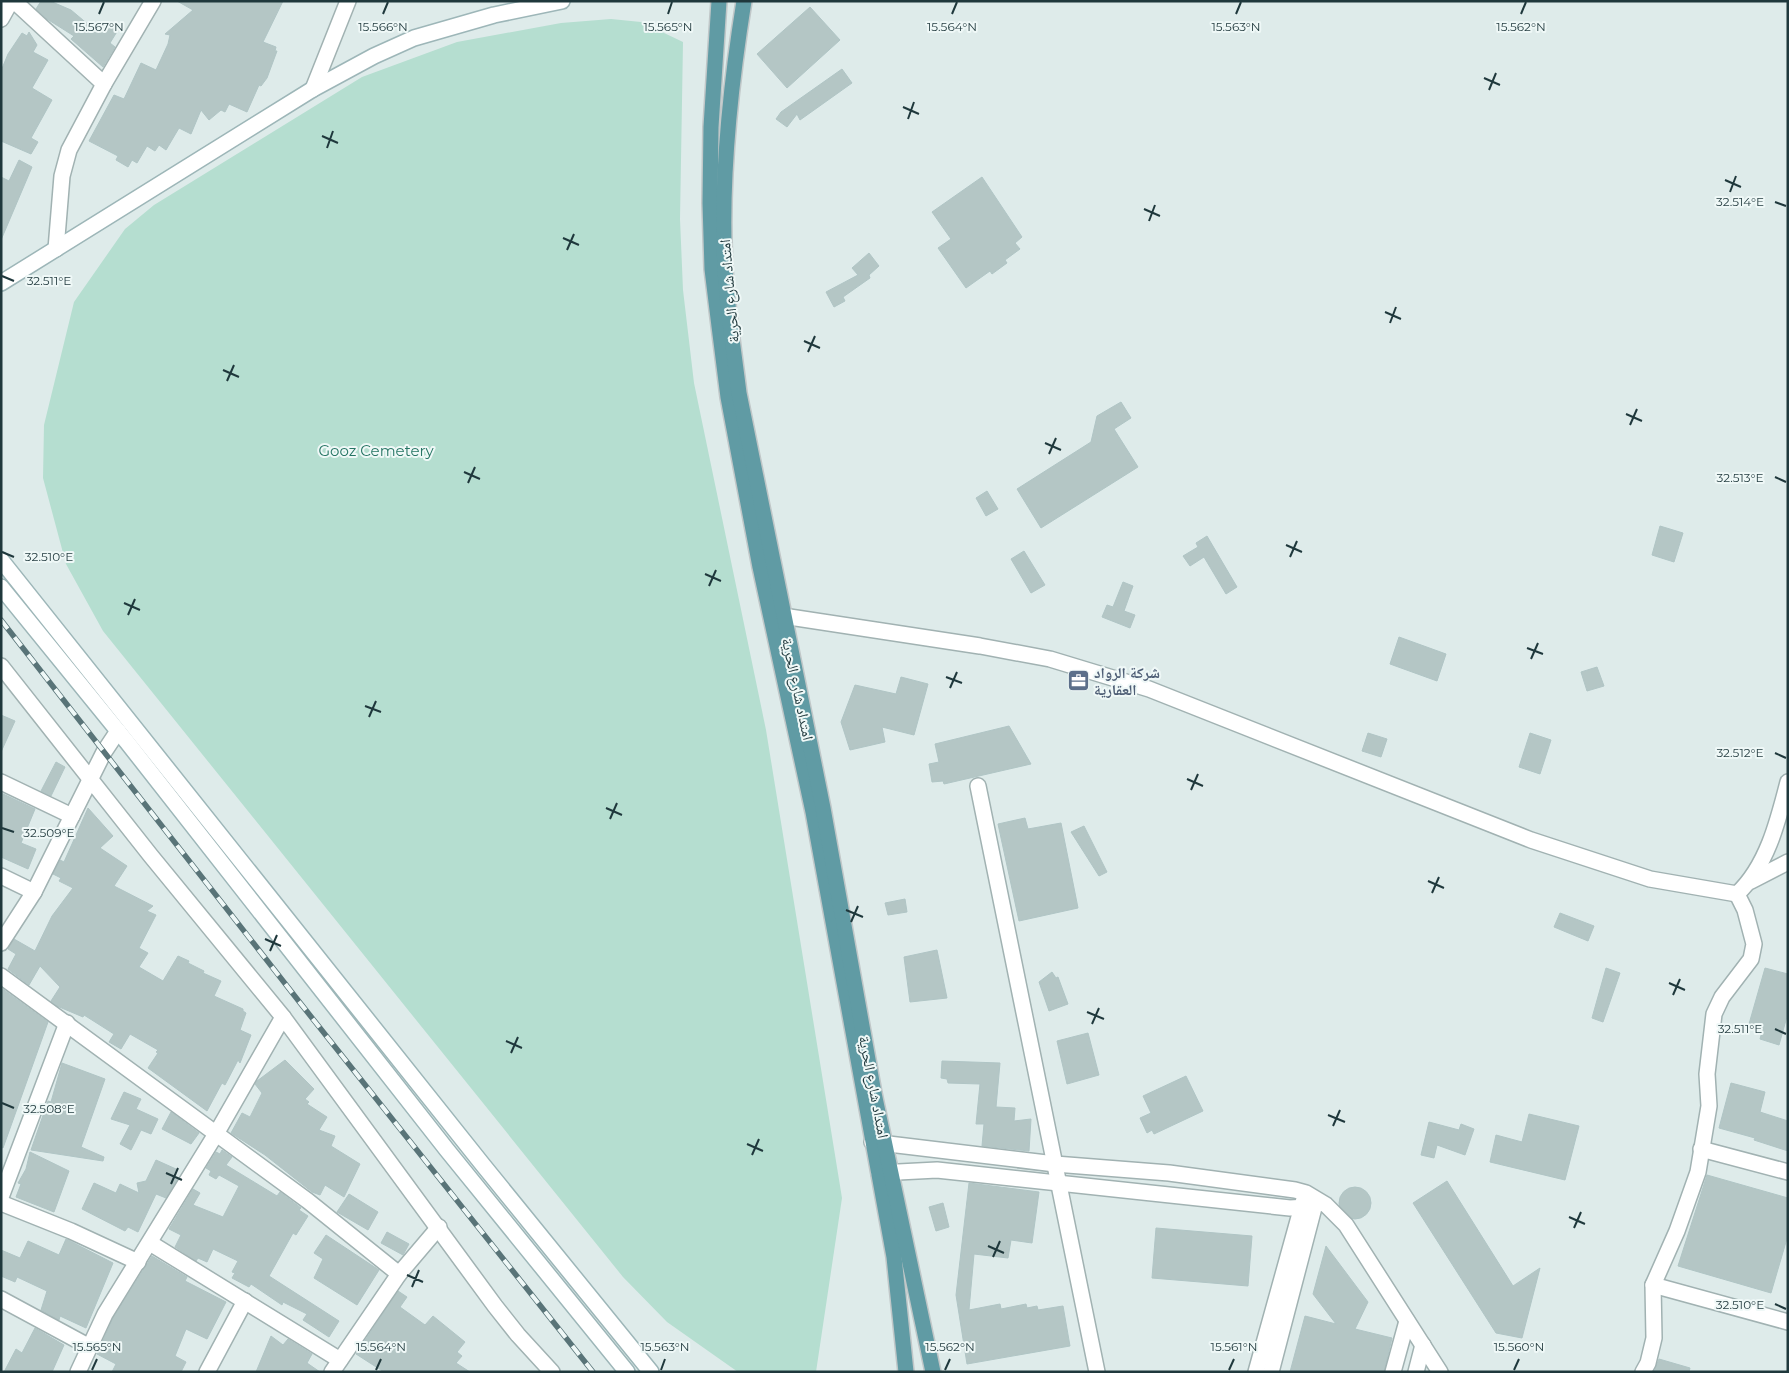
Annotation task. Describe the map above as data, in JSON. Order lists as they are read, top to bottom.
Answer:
{
  "streets": {
    "main road": ["امتداد شارع الحرية"]
  },
  "parks": ["Gooz Cemetery"],
  "places": {
    "office": ["شركة الرواد العقارية"]
  },
  "coordinates": [
    "15.566°N",
    "15.565°N",
    "15.564°N",
    "15.563°N",
    "15.562°N",
    "15.567°N",
    "32.514°E",
    "32.511°E",
    "32.513°E",
    "32.510°E",
    "32.512°E",
    "32.509°E",
    "32.508°E",
    "15.561°N",
    "15.560°N"
  ]
}
